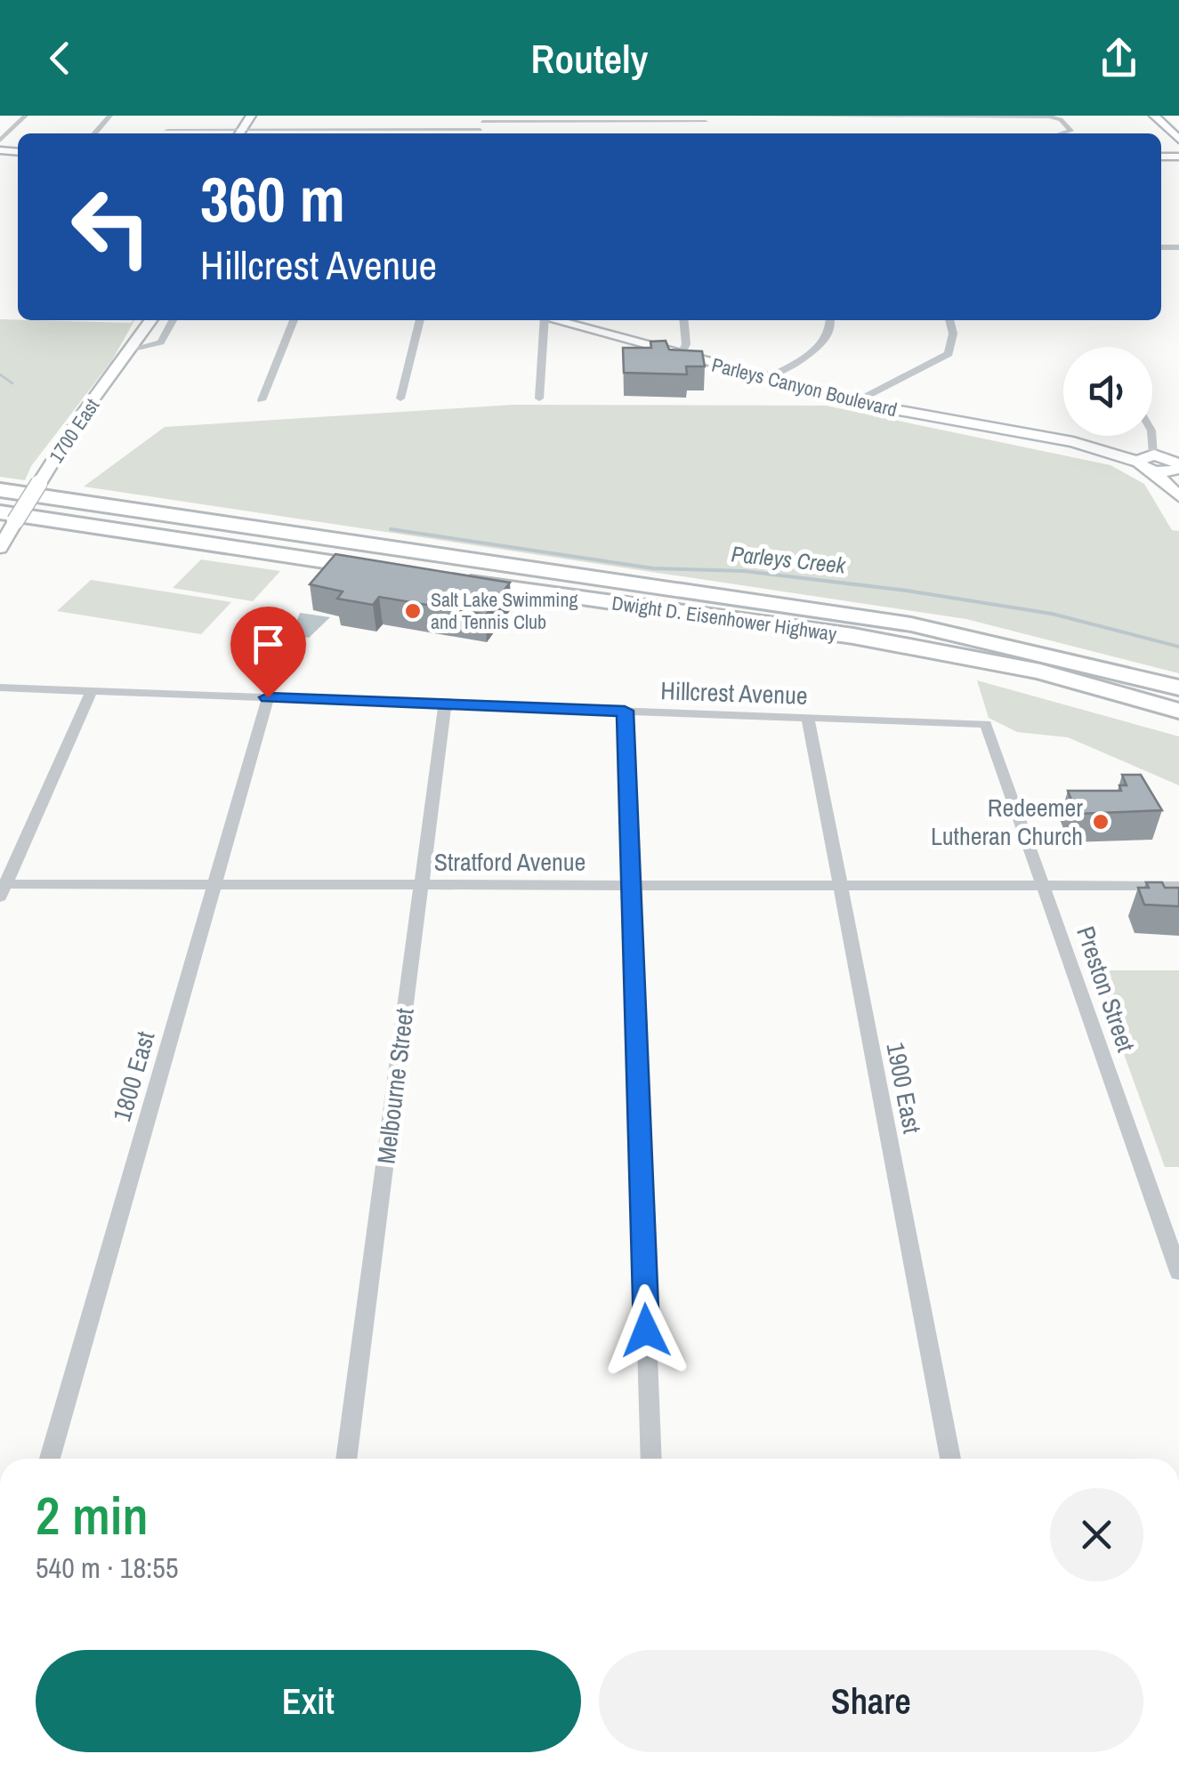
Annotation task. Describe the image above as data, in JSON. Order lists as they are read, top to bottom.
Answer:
{
  "streets": {
    "highway": ["Dwight D. Eisenhower Highway"],
    "street": [
      "Parleys Canyon Boulevard",
      "1700 East",
      "Hillcrest Avenue",
      "Stratford Avenue",
      "Preston Street",
      "1800 East",
      "Melbourne Street",
      "1900 East"
    ]
  },
  "crossings": [
    ["Hillcrest Avenue", "Preston Street"],
    ["Hillcrest Avenue", "1800 East"],
    ["Hillcrest Avenue", "Melbourne Street"],
    ["Hillcrest Avenue", "1900 East"],
    ["Stratford Avenue", "Preston Street"],
    ["Stratford Avenue", "1800 East"],
    ["Stratford Avenue", "Melbourne Street"],
    ["Stratford Avenue", "1900 East"]
  ],
  "water": ["Parleys Creek"],
  "places": ["Salt Lake Swimming and Tennis Club", "Redeemer Lutheran Church"],
  "page": {
    "header": "Routely",
    "turn": ["360 m", "Hillcrest Avenue"],
    "heading": ["2 min", "540 m · 18:55"],
    "buttons": ["Exit", "Share"]
  }
}
